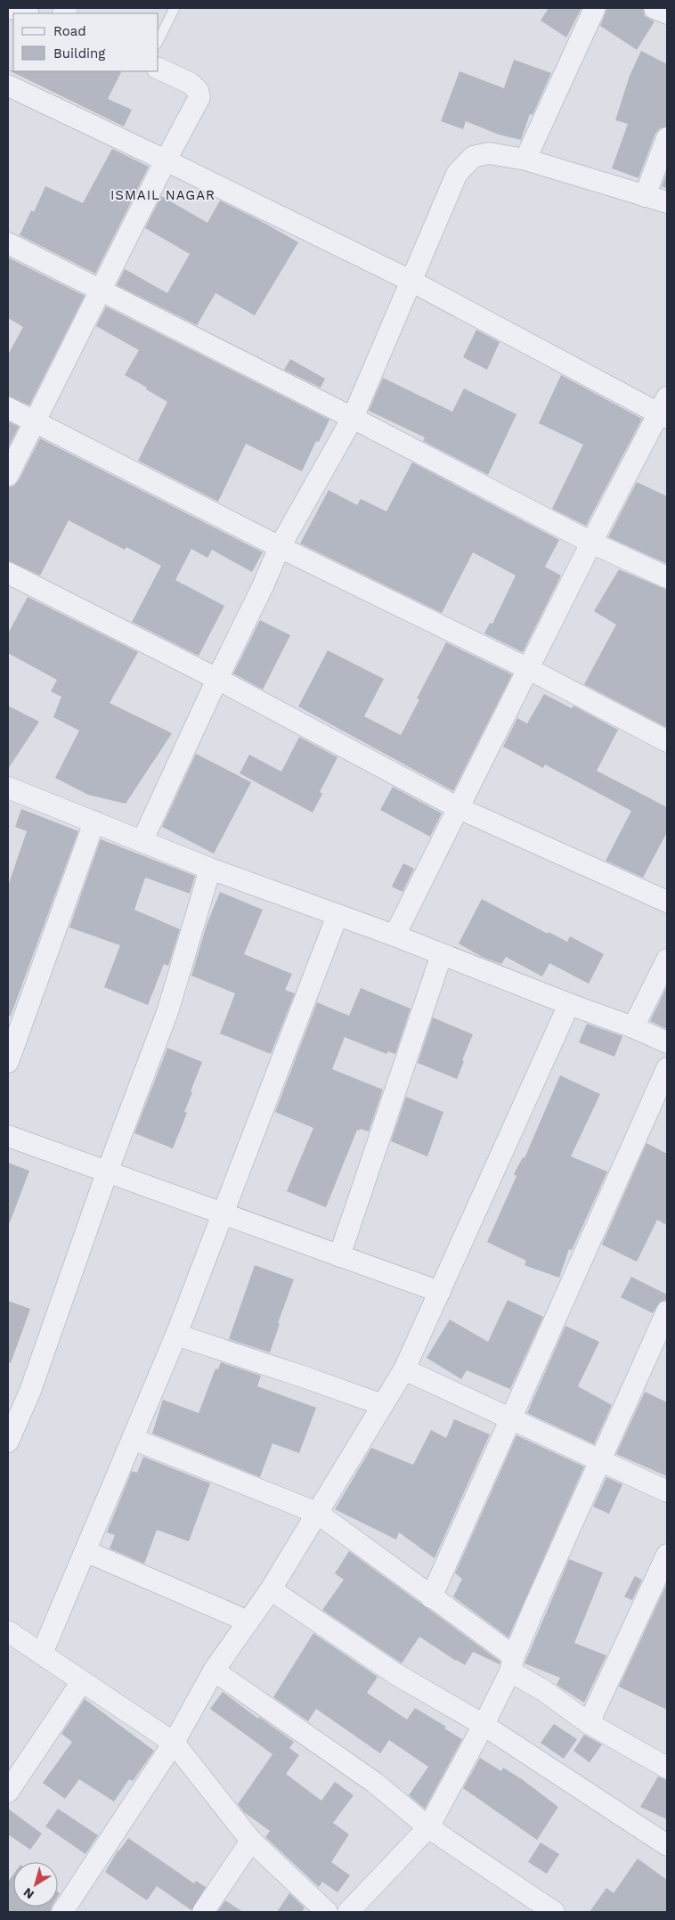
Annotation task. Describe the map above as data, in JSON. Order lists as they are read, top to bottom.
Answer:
{
  "districts": ["ISMAIL NAGAR"],
  "legend": ["Road", "Building"],
  "north": "bottom left"
}
